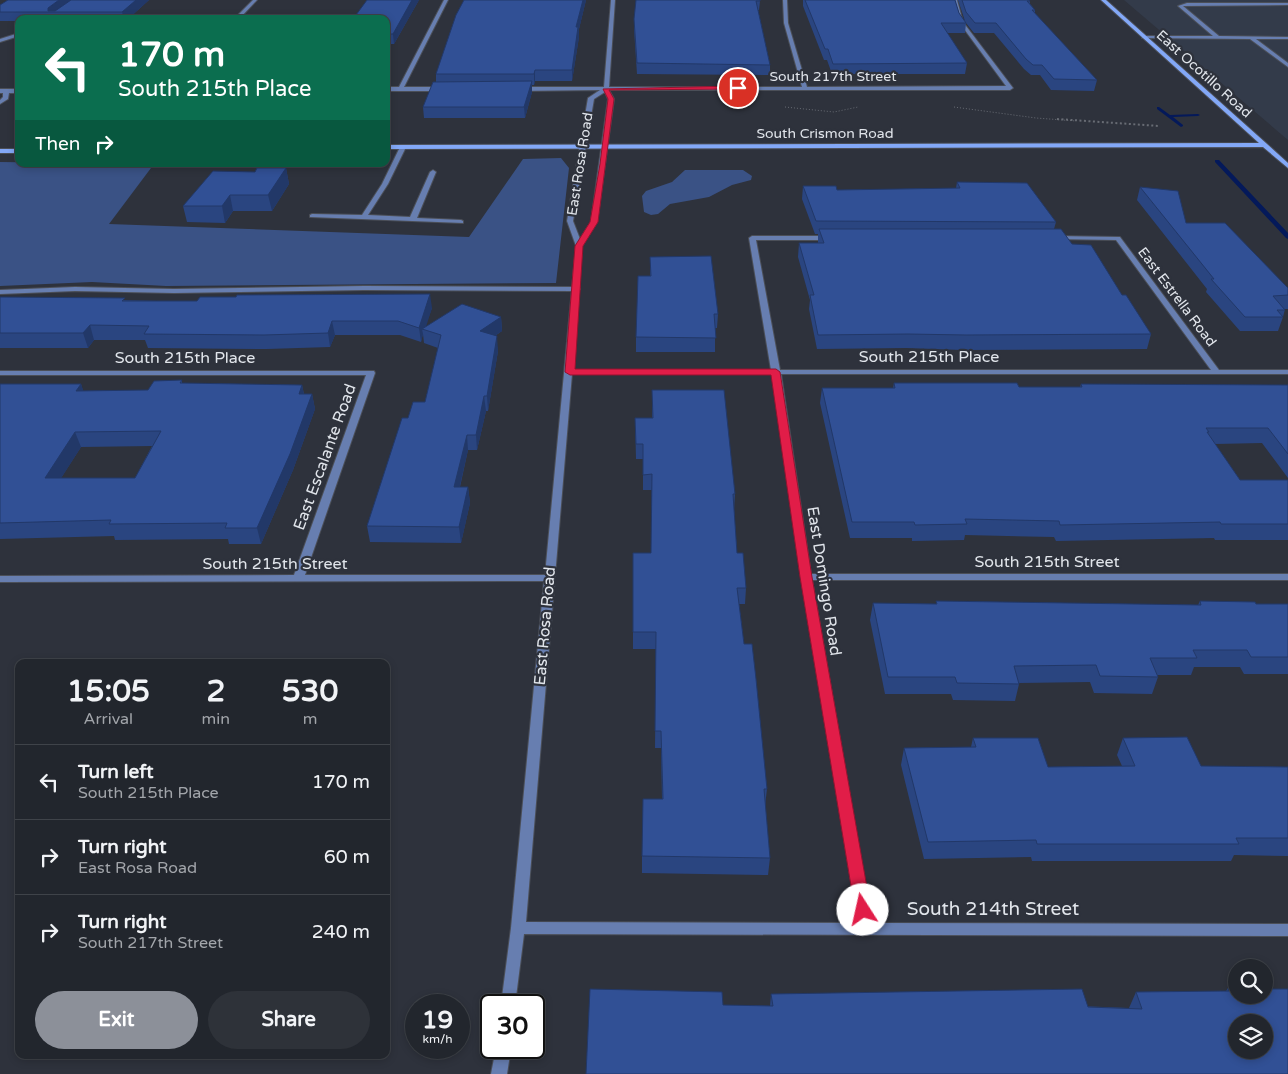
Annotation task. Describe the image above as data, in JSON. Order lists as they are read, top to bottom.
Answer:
{
  "streets": {
    "street": [
      "East Ocotillo Road",
      "South 217th Street",
      "South Crismon Road",
      "East Rosa Road",
      "East Estrella Road",
      "South 215th Place",
      "East Escalante Road",
      "South 215th Street",
      "East Domingo Road",
      "South 214th Street"
    ]
  },
  "crossings": [
    ["East Ocotillo Road", "South Crismon Road"],
    ["South 217th Street", "East Rosa Road"],
    ["South Crismon Road", "East Rosa Road"],
    ["East Rosa Road", "South 215th Place"],
    ["East Rosa Road", "South 215th Street"],
    ["East Rosa Road", "South 214th Street"],
    ["East Estrella Road", "South 215th Place"],
    ["South 215th Place", "East Escalante Road"],
    ["South 215th Place", "East Domingo Road"],
    ["East Escalante Road", "South 215th Street"],
    ["South 215th Street", "East Domingo Road"],
    ["East Domingo Road", "South 214th Street"]
  ],
  "page": {
    "turn": ["170 m", "South 215th Place"],
    "then": "Then",
    "eta": [
      "15:05",
      "Arrival",
      "2",
      "min",
      "530",
      "m"
    ],
    "list": [
      {
        "name": "Turn left",
        "note": "South 215th Place",
        "value": "170 m"
      },
      {
        "name": "Turn right",
        "note": "East Rosa Road",
        "value": "60 m"
      },
      {
        "name": "Turn right",
        "note": "South 217th Street",
        "value": "240 m"
      }
    ],
    "buttons": ["Exit", "Share"],
    "speed": "19 km/h",
    "limit": "30"
  }
}
